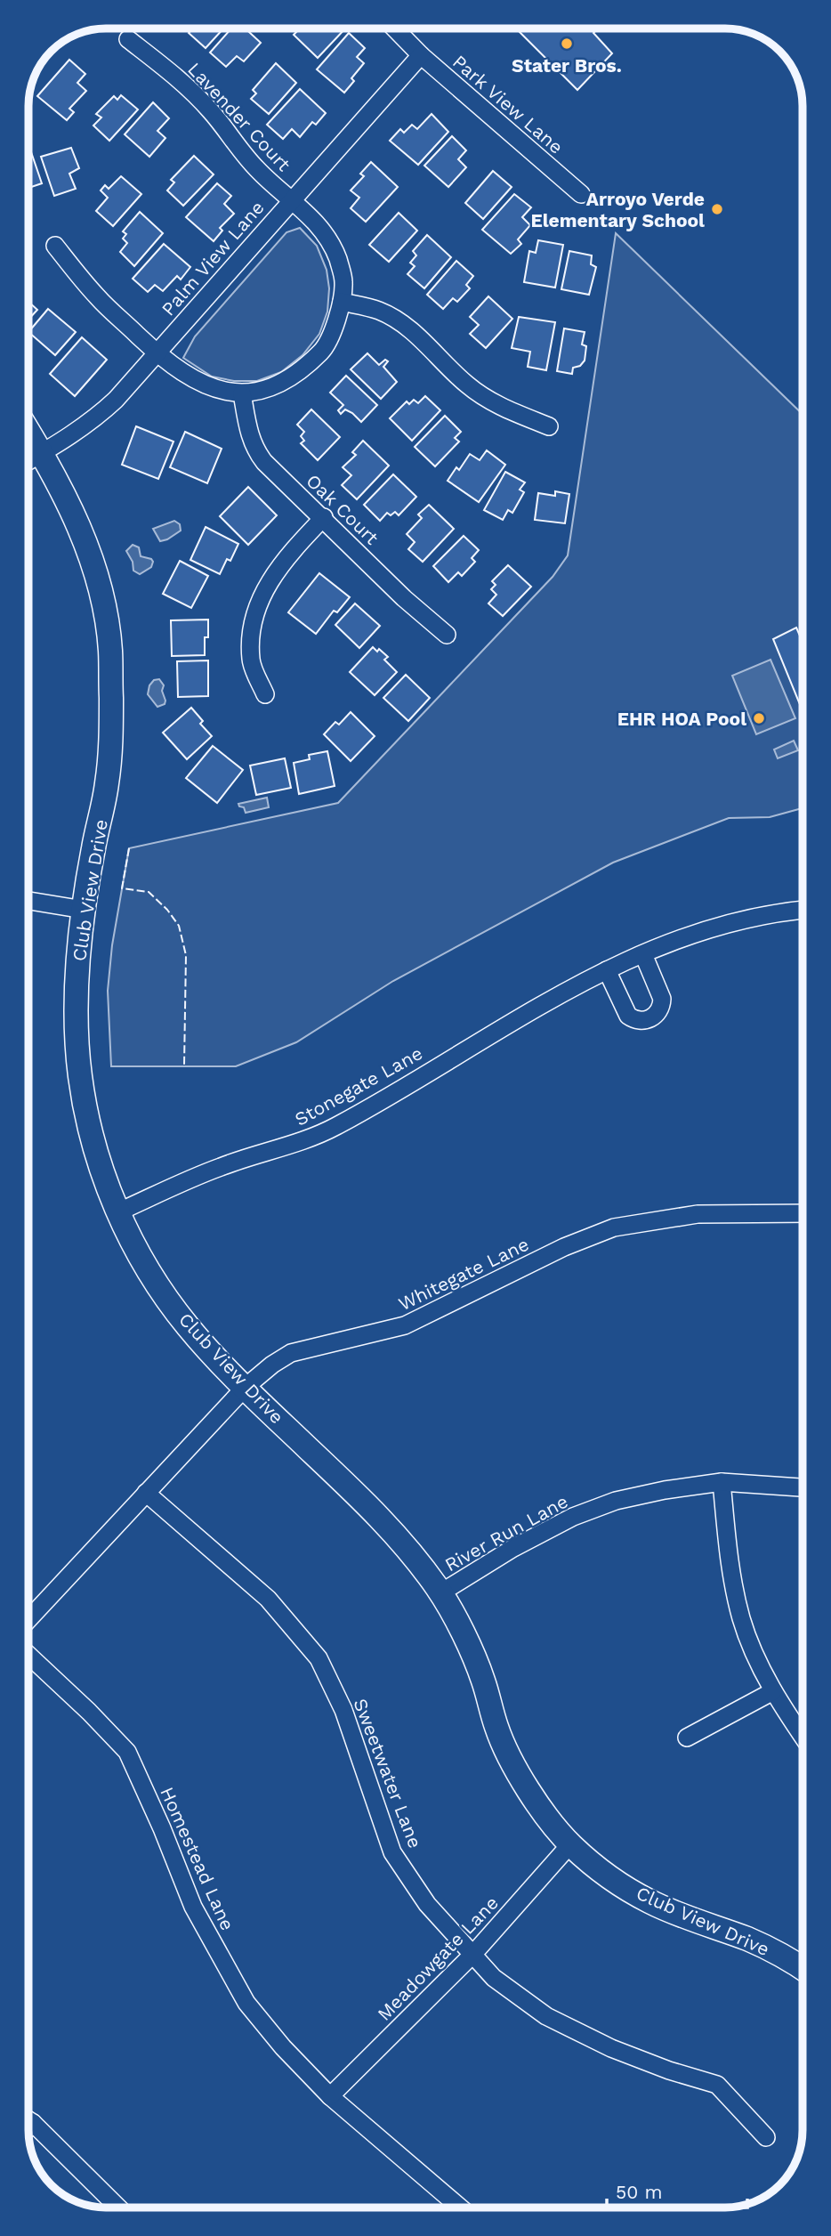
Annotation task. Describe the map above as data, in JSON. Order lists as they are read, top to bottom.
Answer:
{
  "streets": {
    "street": [
      "Park View Lane",
      "Lavender Court",
      "Palm View Lane",
      "Oak Court",
      "Club View Drive",
      "Stonegate Lane",
      "Whitegate Lane",
      "River Run Lane",
      "Sweetwater Lane",
      "Homestead Lane",
      "Meadowgate Lane"
    ]
  },
  "crossings": [
    ["Park View Lane", "Palm View Lane"],
    ["Lavender Court", "Palm View Lane"],
    ["Palm View Lane", "Club View Drive"],
    ["Club View Drive", "Stonegate Lane"],
    ["Club View Drive", "Whitegate Lane"],
    ["Club View Drive", "River Run Lane"],
    ["Club View Drive", "Meadowgate Lane"],
    ["Whitegate Lane", "Sweetwater Lane"],
    ["Sweetwater Lane", "Meadowgate Lane"],
    ["Homestead Lane", "Meadowgate Lane"]
  ],
  "places": ["Stater Bros.", "Arroyo Verde Elementary School", "EHR HOA Pool"],
  "scale_bar": "50 m"
}
